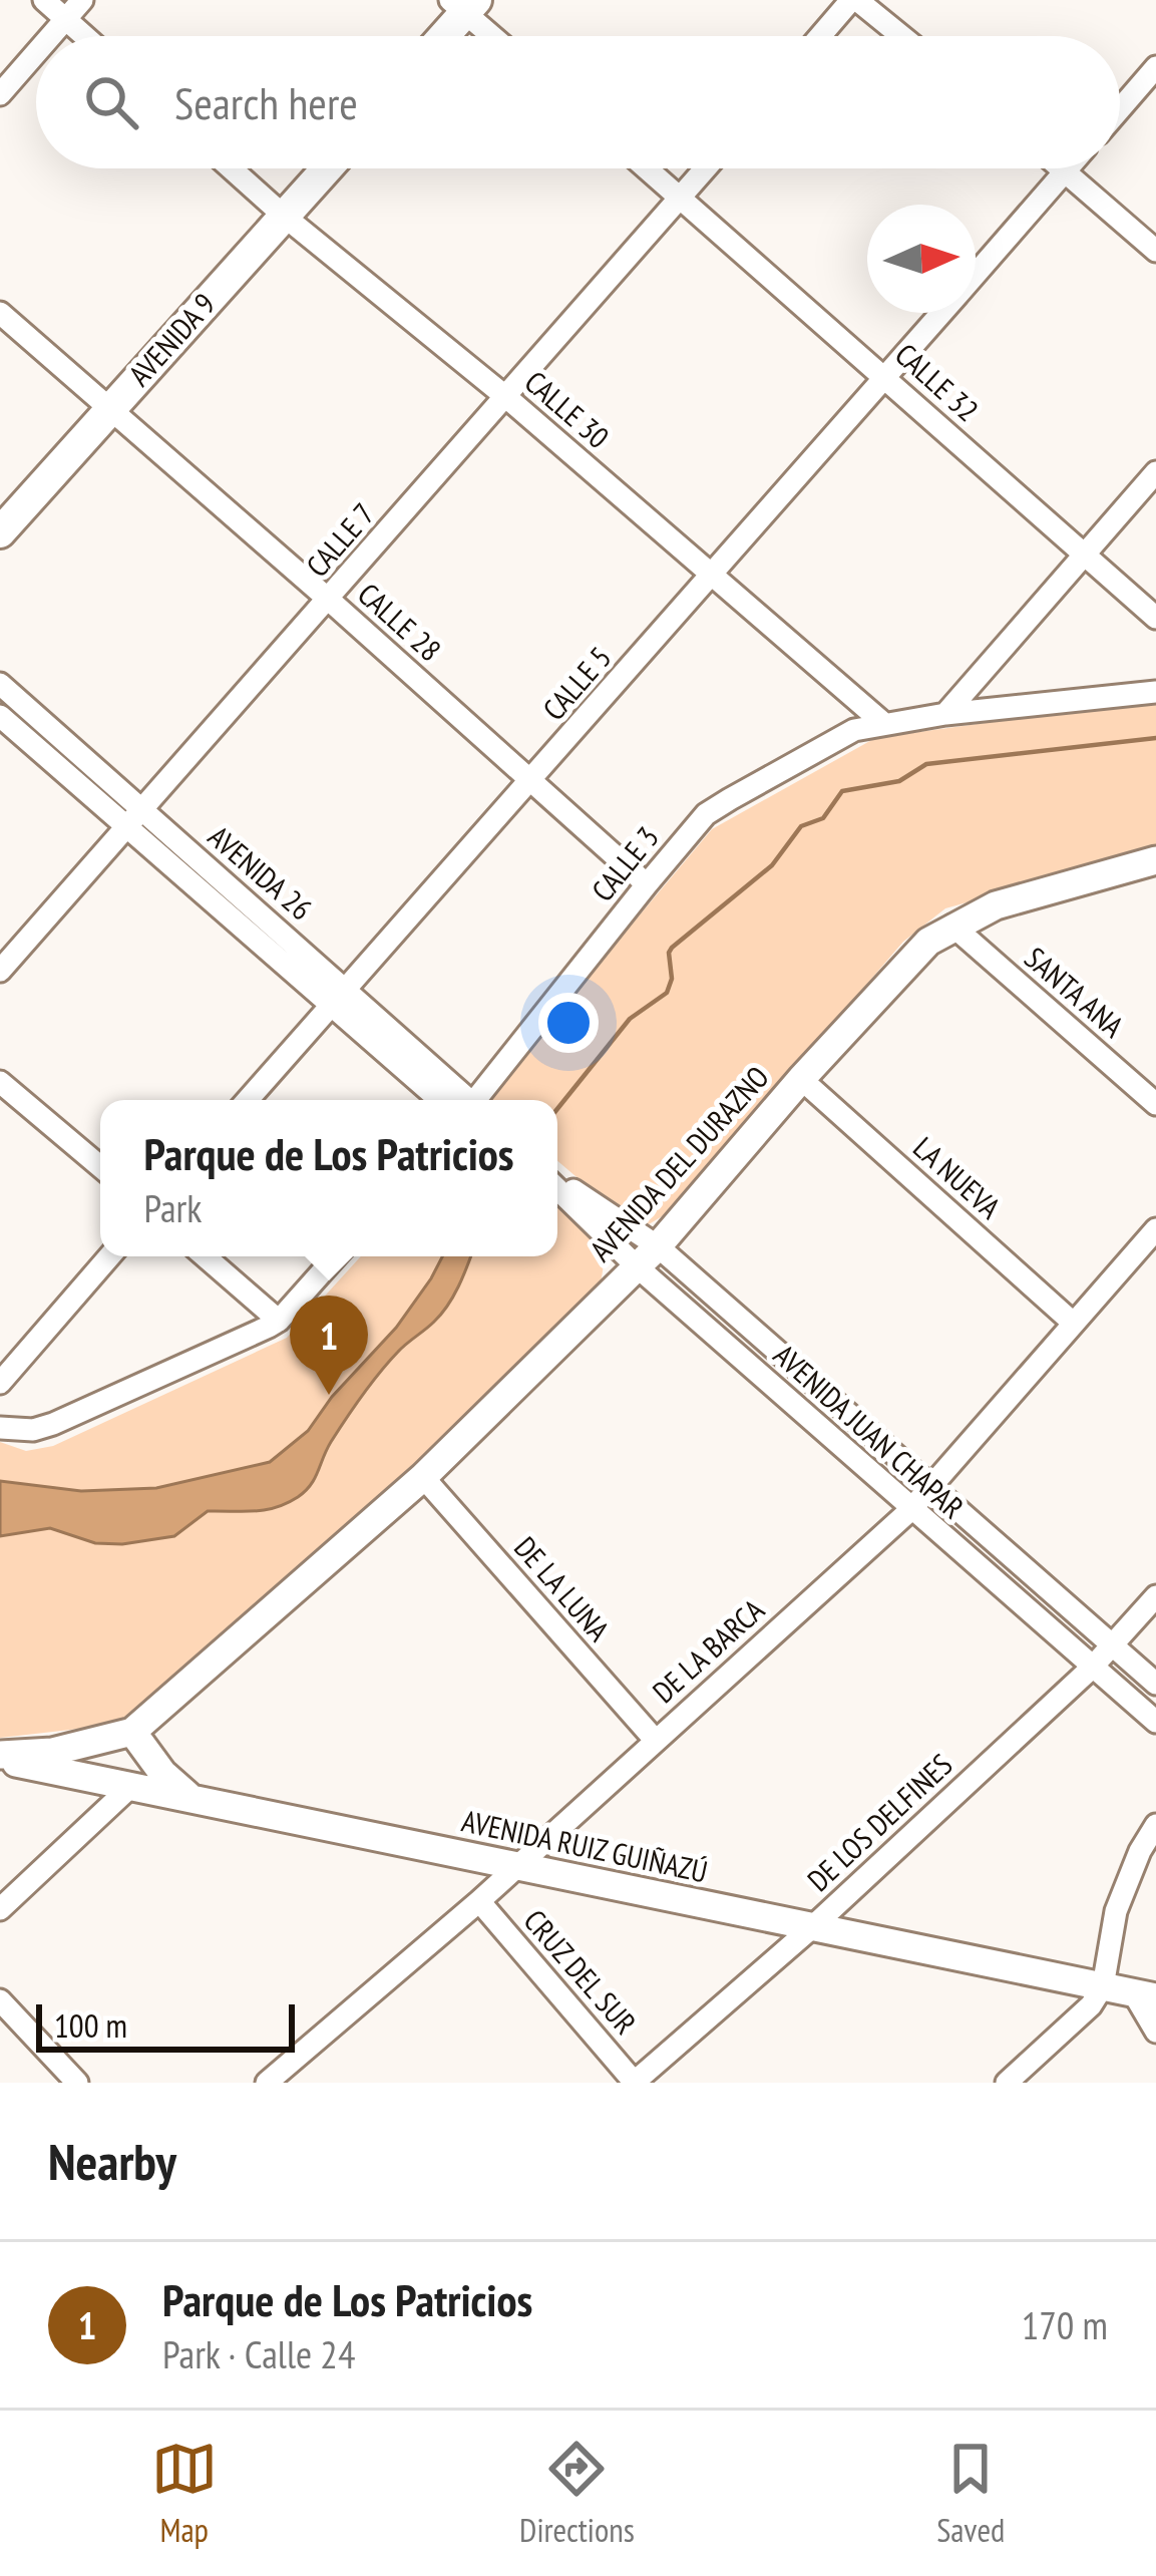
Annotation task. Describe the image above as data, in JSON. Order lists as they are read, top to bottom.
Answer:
{
  "streets": {
    "main road": ["AVENIDA 9", "AVENIDA DEL DURAZNO", "AVENIDA RUIZ GUIÑAZÚ"],
    "street": [
      "CALLE 32",
      "CALLE 30",
      "CALLE 7",
      "CALLE 28",
      "CALLE 5",
      "CALLE 3",
      "AVENIDA 26",
      "SANTA ANA",
      "LA NUEVA",
      "AVENIDA JUAN CHAPAR",
      "DE LA LUNA",
      "DE LA BARCA",
      "DE LOS DELFINES",
      "CRUZ DEL SUR"
    ]
  },
  "crossings": [
    ["AVENIDA 9", "CALLE 30"],
    ["AVENIDA 9", "CALLE 28"],
    ["CALLE 32", "CALLE 7"],
    ["CALLE 32", "CALLE 5"],
    ["CALLE 30", "CALLE 7"],
    ["CALLE 30", "CALLE 5"],
    ["CALLE 30", "CALLE 3"],
    ["CALLE 7", "CALLE 28"],
    ["CALLE 7", "AVENIDA 26"],
    ["CALLE 28", "CALLE 5"],
    ["CALLE 28", "CALLE 3"],
    ["CALLE 5", "AVENIDA 26"],
    ["SANTA ANA", "AVENIDA DEL DURAZNO"],
    ["AVENIDA DEL DURAZNO", "LA NUEVA"],
    ["AVENIDA DEL DURAZNO", "AVENIDA JUAN CHAPAR"],
    ["AVENIDA DEL DURAZNO", "DE LA LUNA"],
    ["LA NUEVA", "DE LA BARCA"],
    ["AVENIDA JUAN CHAPAR", "DE LA BARCA"],
    ["AVENIDA JUAN CHAPAR", "DE LOS DELFINES"],
    ["DE LA LUNA", "DE LA BARCA"],
    ["DE LA BARCA", "AVENIDA RUIZ GUIÑAZÚ"],
    ["DE LA BARCA", "CRUZ DEL SUR"],
    ["DE LOS DELFINES", "AVENIDA RUIZ GUIÑAZÚ"],
    ["DE LOS DELFINES", "CRUZ DEL SUR"]
  ],
  "scale_bar": "100 m",
  "north": "right",
  "page": {
    "search": "Search here",
    "popup": ["Parque de Los Patricios", "Park"],
    "pins": "1",
    "scale": "100 m",
    "heading": "Nearby",
    "list": [
      {
        "mark": "1",
        "name": "Parque de Los Patricios",
        "note": "Park · Calle 24",
        "value": "170 m"
      }
    ],
    "nav": ["Map", "Directions", "Saved"]
  }
}
